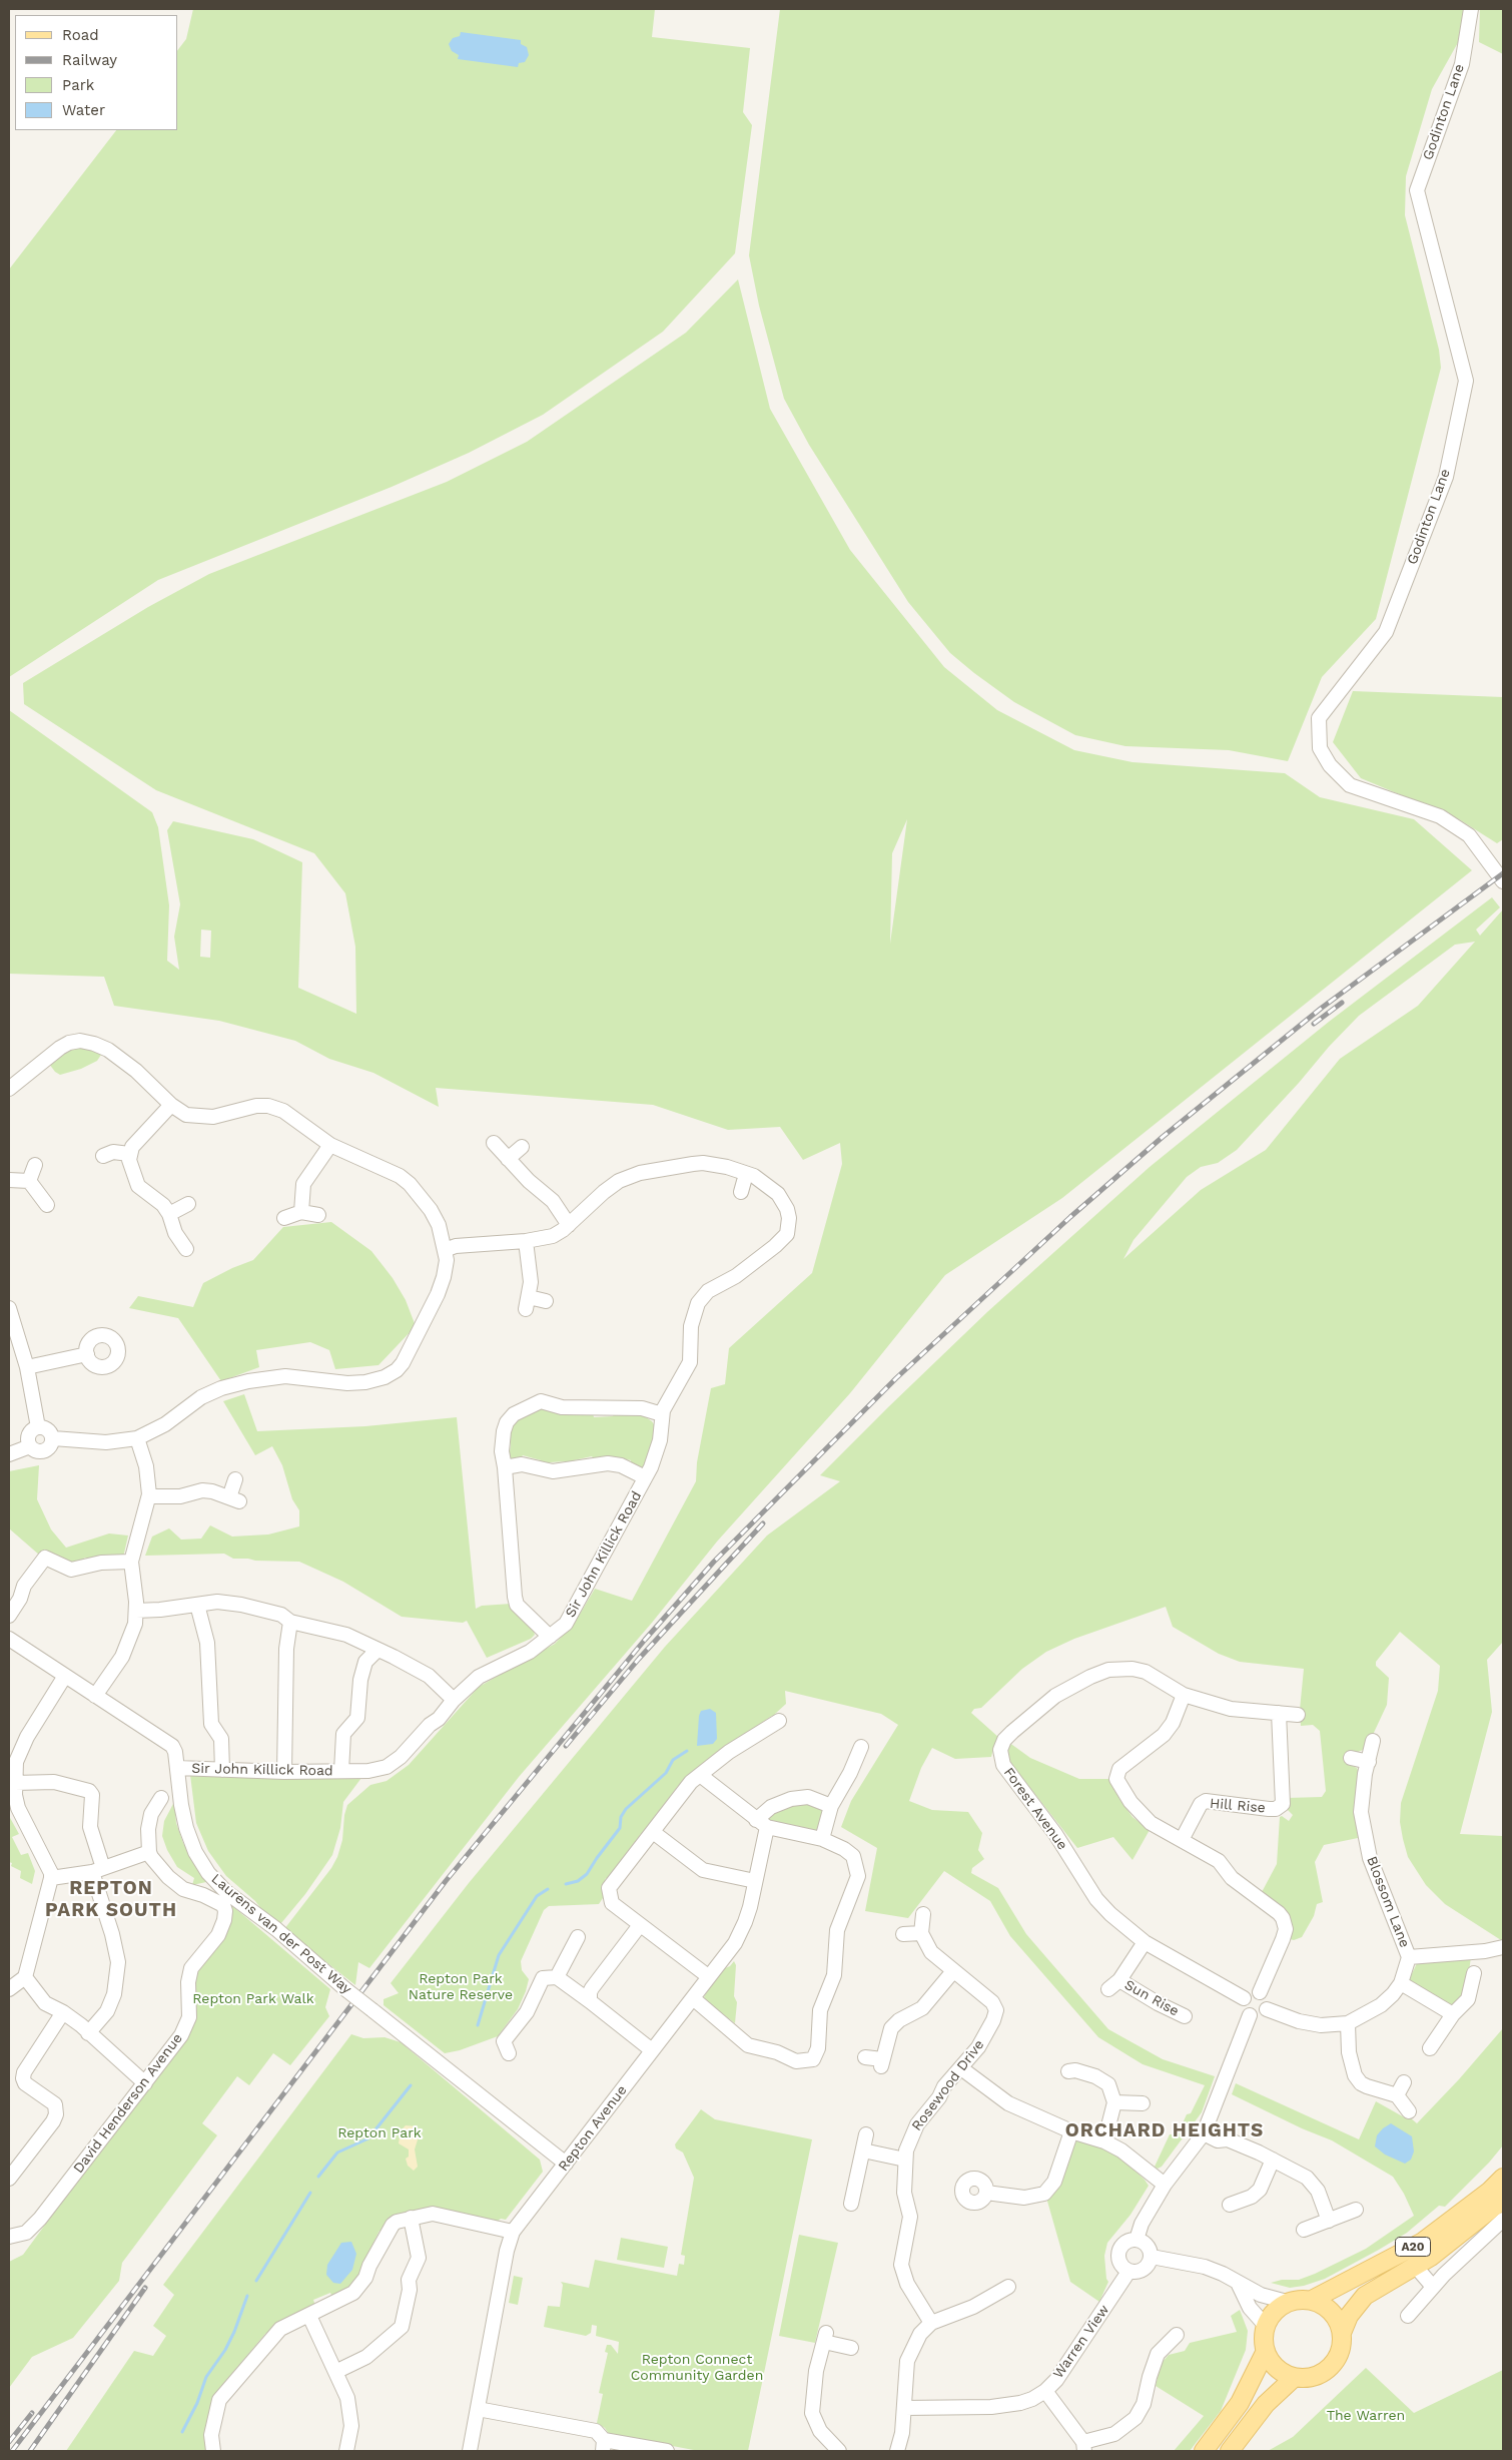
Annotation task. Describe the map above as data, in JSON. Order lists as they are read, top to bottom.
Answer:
{
  "streets": {
    "main road": ["A20"],
    "street": [
      "Godinton Lane",
      "Sir John Killick Road",
      "Hill Rise",
      "Forest Avenue",
      "Blossom Lane",
      "Laurens van der Post Way",
      "Sun Rise",
      "Rosewood Drive",
      "David Henderson Avenue",
      "Repton Avenue",
      "Warren View"
    ]
  },
  "crossings": [
    ["Sir John Killick Road", "Laurens van der Post Way"],
    ["Hill Rise", "Forest Avenue"],
    ["Forest Avenue", "Blossom Lane"],
    ["Forest Avenue", "Sun Rise"],
    ["Laurens van der Post Way", "Repton Avenue"]
  ],
  "districts": ["REPTON PARK SOUTH", "ORCHARD HEIGHTS"],
  "parks": [
    "Repton Park Nature Reserve",
    "Repton Park Walk",
    "Repton Park",
    "Repton Connect Community Garden",
    "The Warren"
  ],
  "legend": [
    "Road",
    "Railway",
    "Park",
    "Water"
  ]
}
